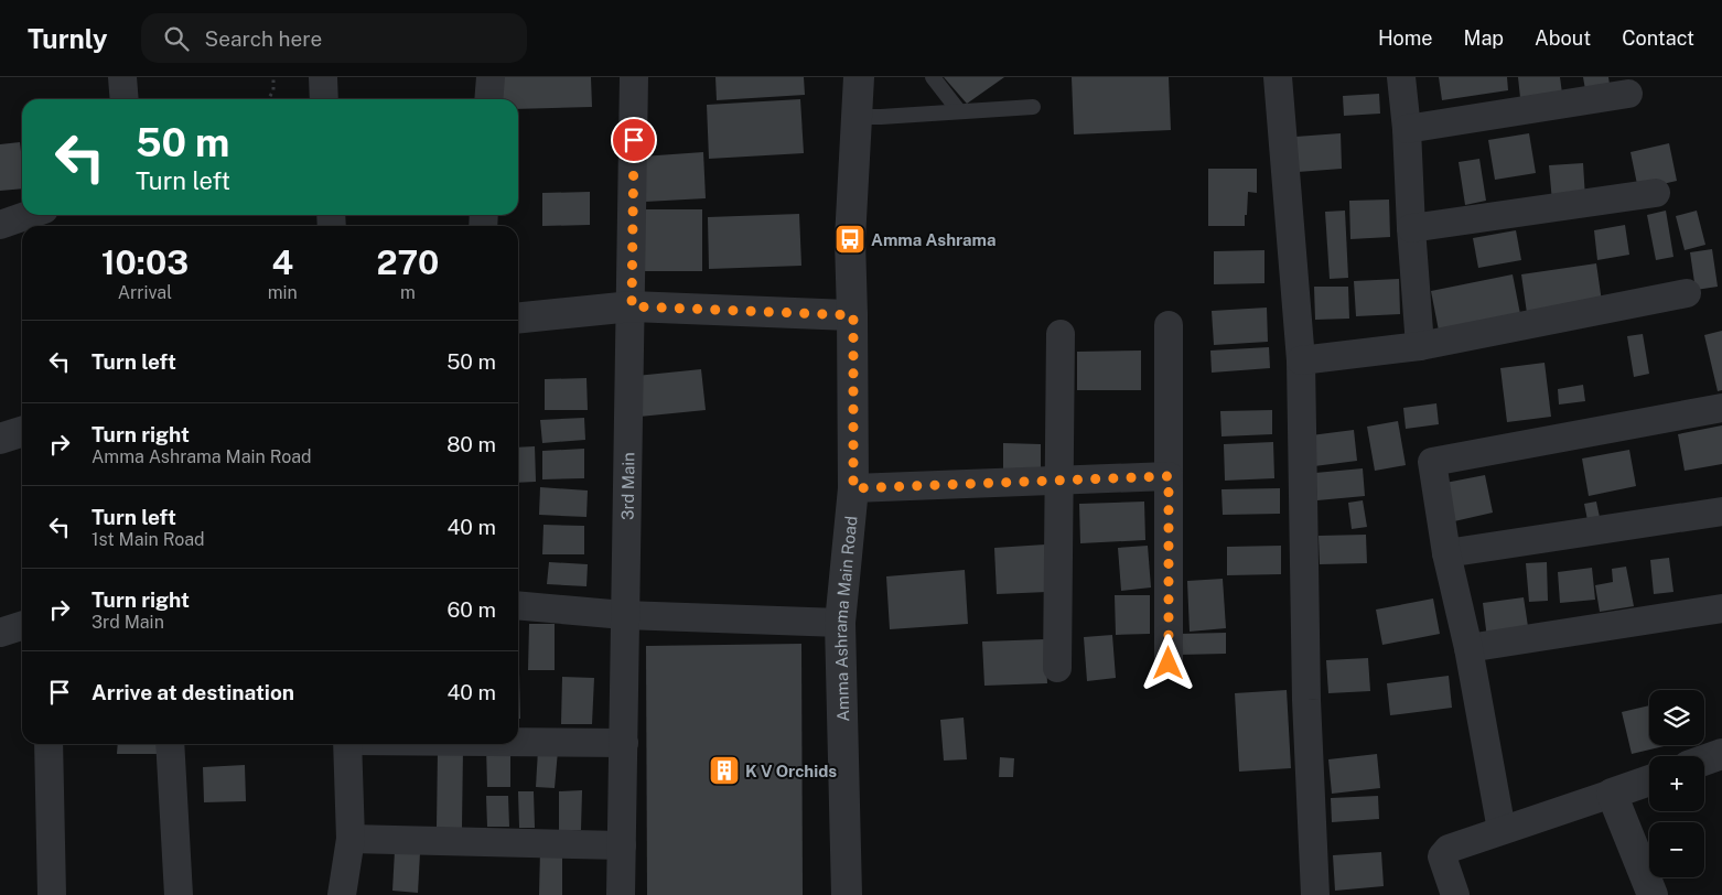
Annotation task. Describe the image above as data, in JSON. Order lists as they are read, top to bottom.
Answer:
{
  "streets": {
    "street": ["3rd Main", "Amma Ashrama Main Road"]
  },
  "places": {
    "bus stop": ["Amma Ashrama"],
    "building": ["K V Orchids"]
  },
  "page": {
    "header": "Turnly",
    "search": "Search here",
    "nav": [
      "Home",
      "Map",
      "About",
      "Contact"
    ],
    "turn": ["50 m", "Turn left"],
    "eta": [
      "10:03",
      "Arrival",
      "4",
      "min",
      "270",
      "m"
    ],
    "list": [
      {
        "name": "Turn left",
        "value": "50 m"
      },
      {
        "name": "Turn right",
        "note": "Amma Ashrama Main Road",
        "value": "80 m"
      },
      {
        "name": "Turn left",
        "note": "1st Main Road",
        "value": "40 m"
      },
      {
        "name": "Turn right",
        "note": "3rd Main",
        "value": "60 m"
      },
      {
        "name": "Arrive at destination",
        "value": "40 m"
      }
    ],
    "map_buttons": ["+", "−"]
  }
}
